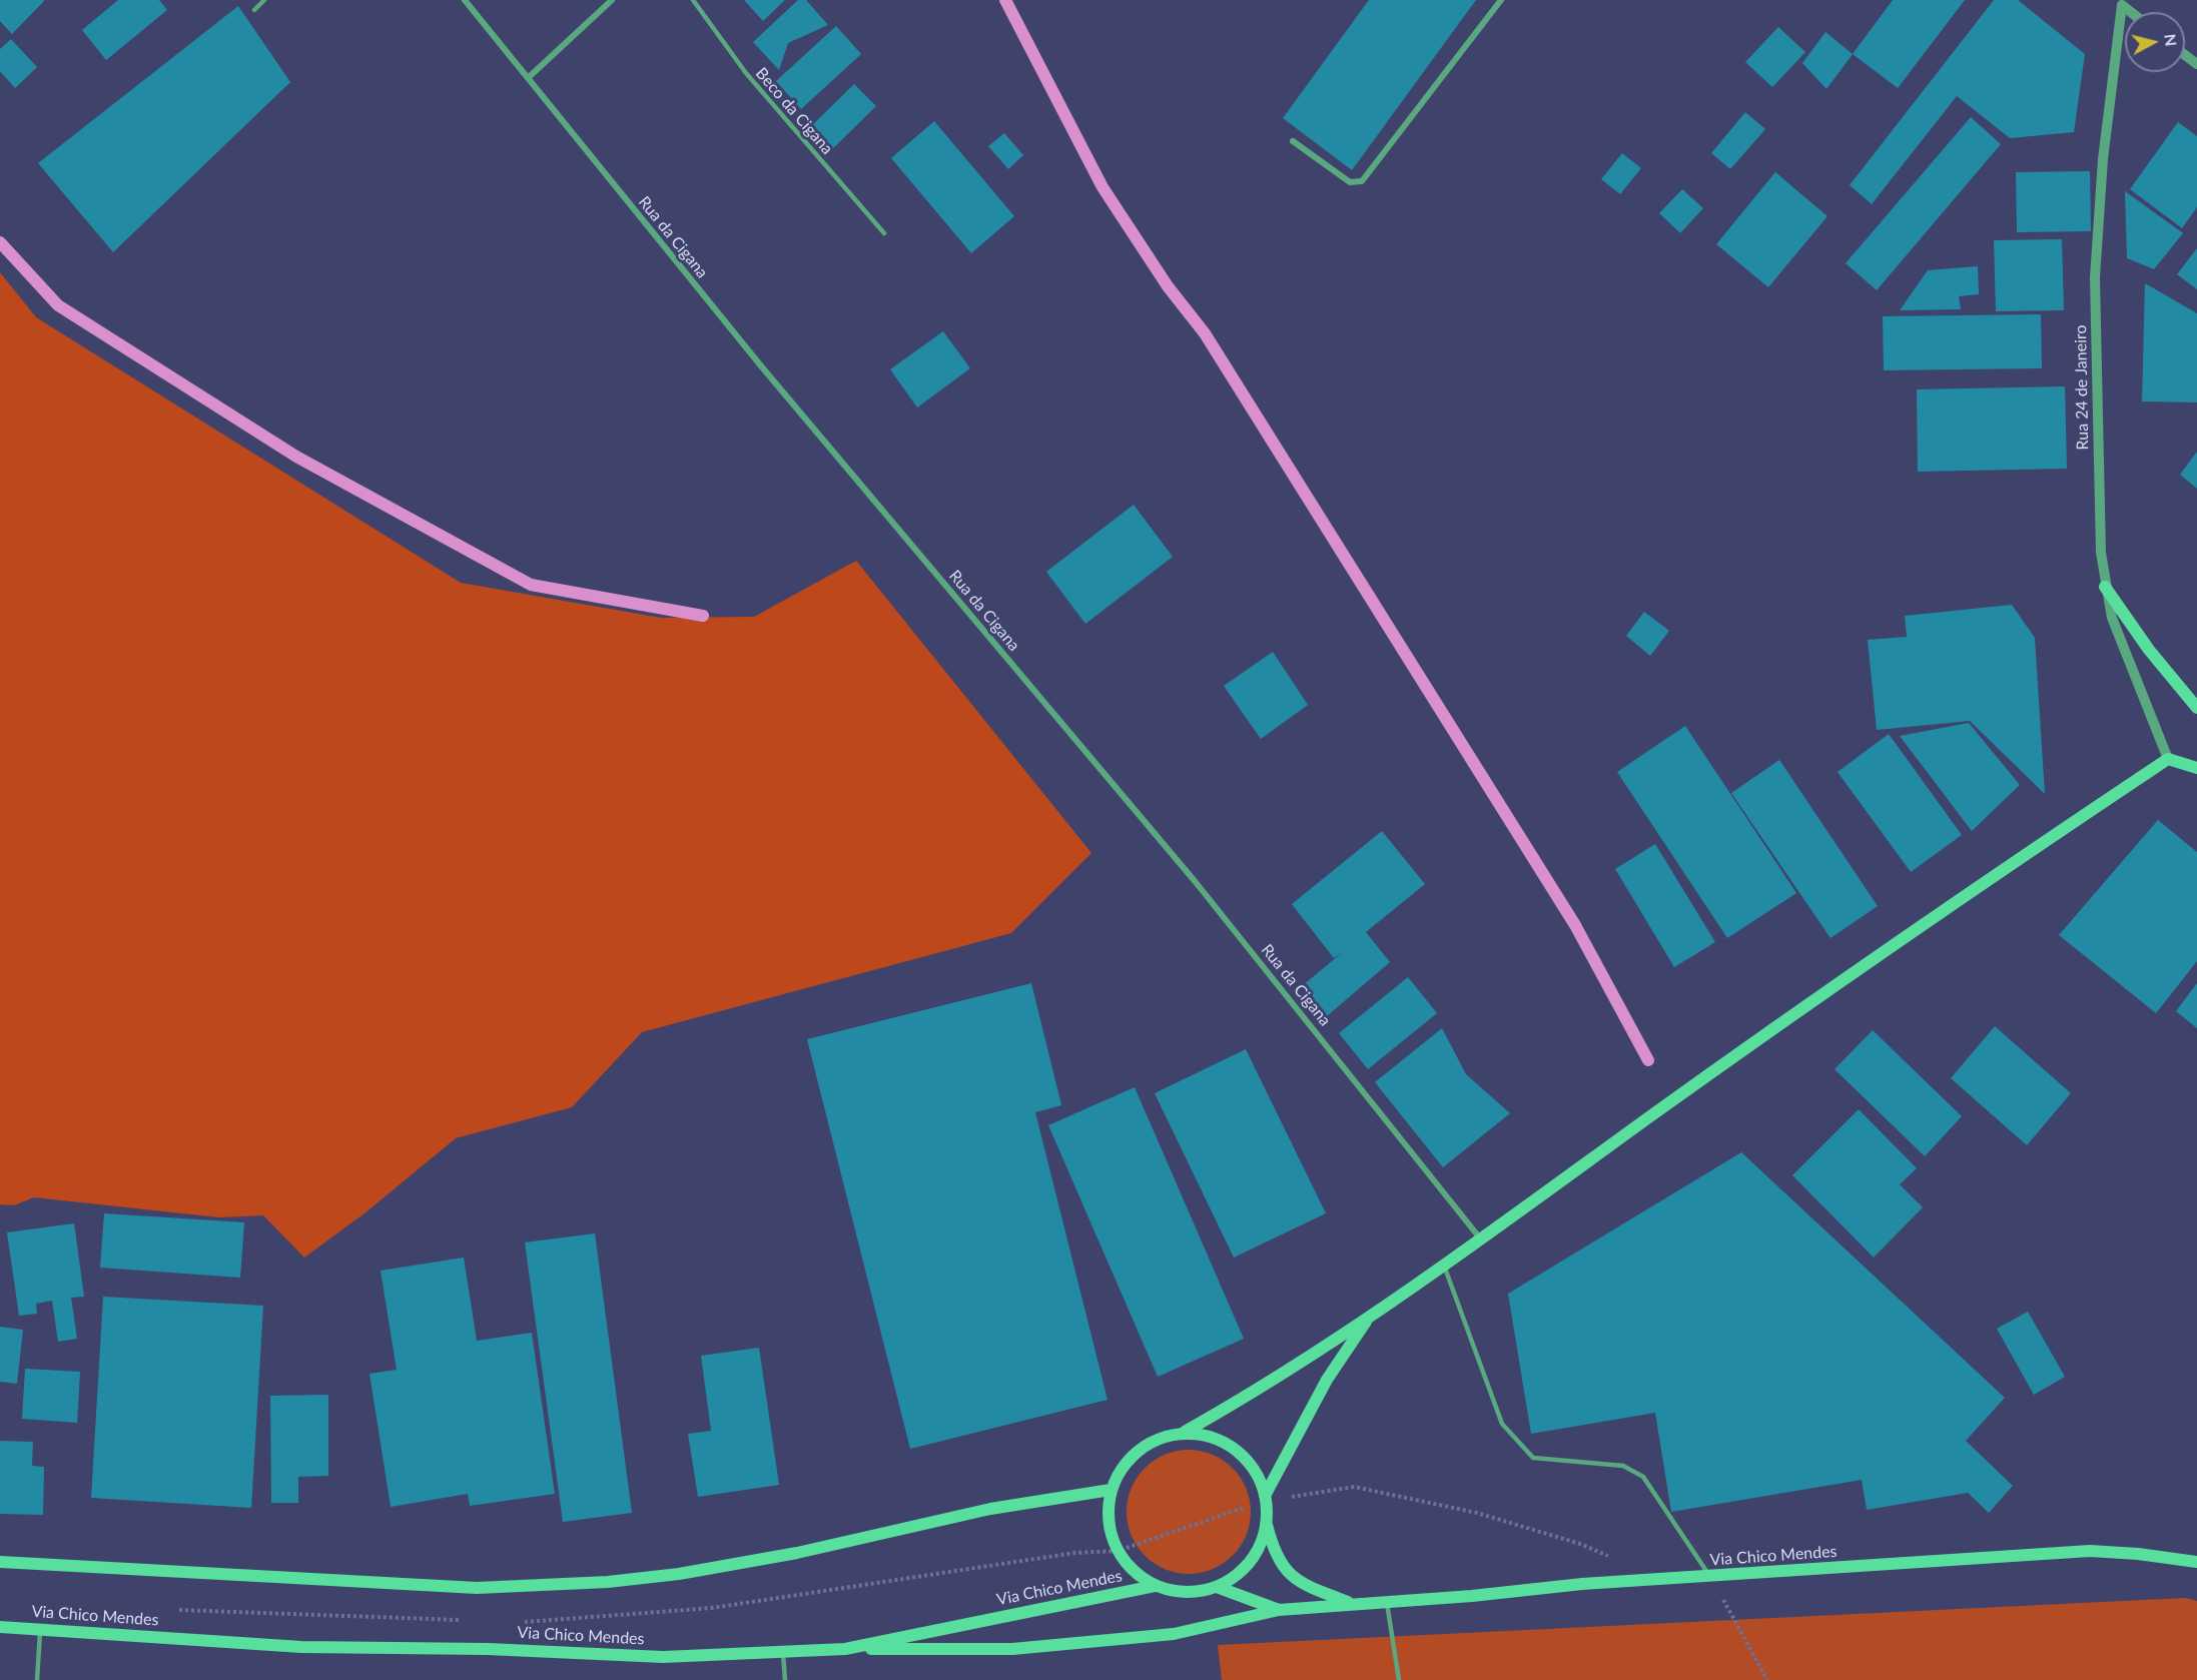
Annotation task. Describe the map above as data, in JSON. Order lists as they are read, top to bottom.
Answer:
{
  "streets": {
    "main road": ["Via Chico Mendes"],
    "street": ["Rua da Cigana", "Rua 24 de Janeiro"],
    "lane": ["Beco da Cigana"]
  },
  "north": "right"
}
